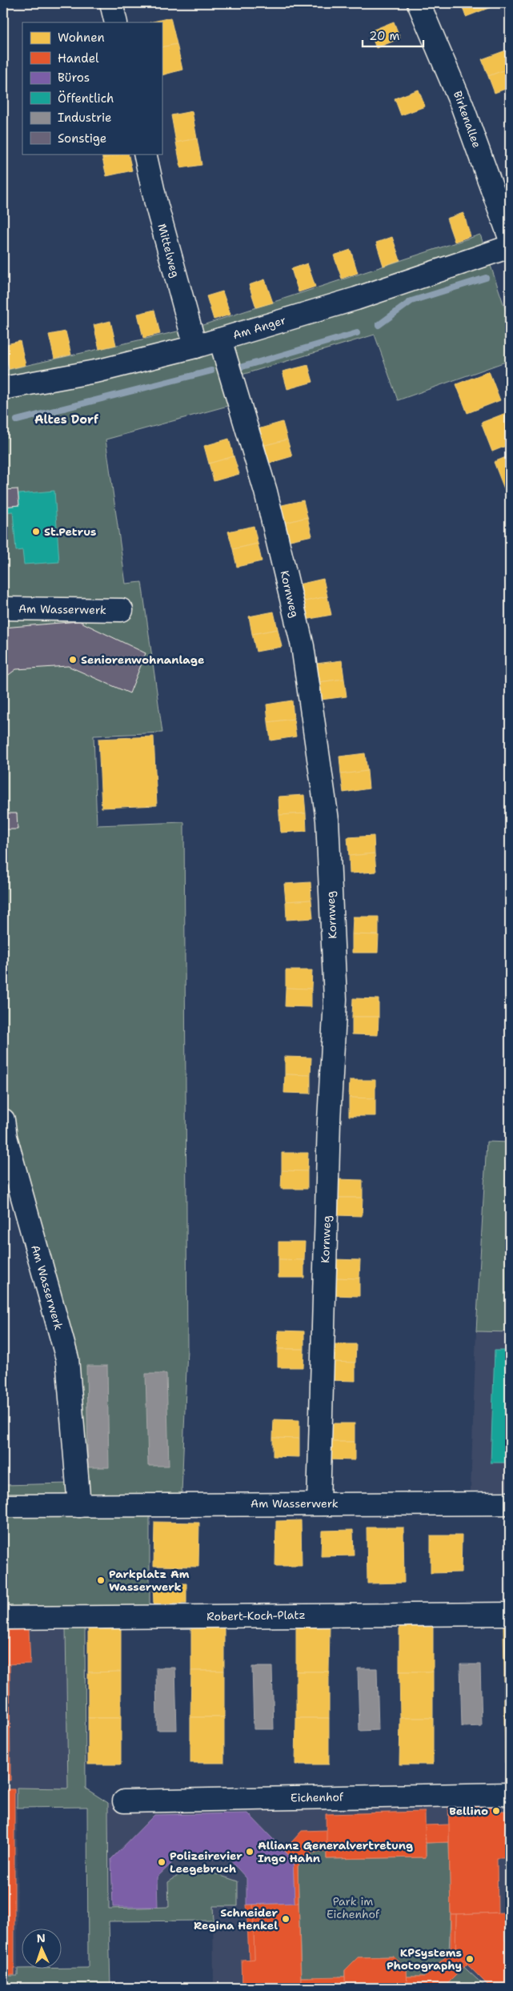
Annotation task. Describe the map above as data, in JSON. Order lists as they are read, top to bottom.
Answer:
{
  "streets": {
    "street": [
      "Birkenallee",
      "Mittelweg",
      "Am Anger",
      "Kornweg",
      "Am Wasserwerk",
      "Robert-Koch-Platz",
      "Eichenhof"
    ]
  },
  "crossings": [
    ["Mittelweg", "Am Anger"],
    ["Am Anger", "Kornweg"],
    ["Kornweg", "Am Wasserwerk"]
  ],
  "districts": ["Altes Dorf"],
  "parks": ["Park im Eichenhof"],
  "places": [
    "St.Petrus",
    "Seniorenwohnanlage",
    "Parkplatz Am Wasserwerk",
    "Bellino",
    "Allianz Generalvertretung Ingo Hahn",
    "Polizeirevier Leegebruch",
    "Schneider Regina Henkel",
    "KPSystems Photography"
  ],
  "legend": [
    "Wohnen",
    "Handel",
    "Büros",
    "Öffentlich",
    "Industrie",
    "Sonstige"
  ],
  "scale_bar": "20 m",
  "north": "top"
}
